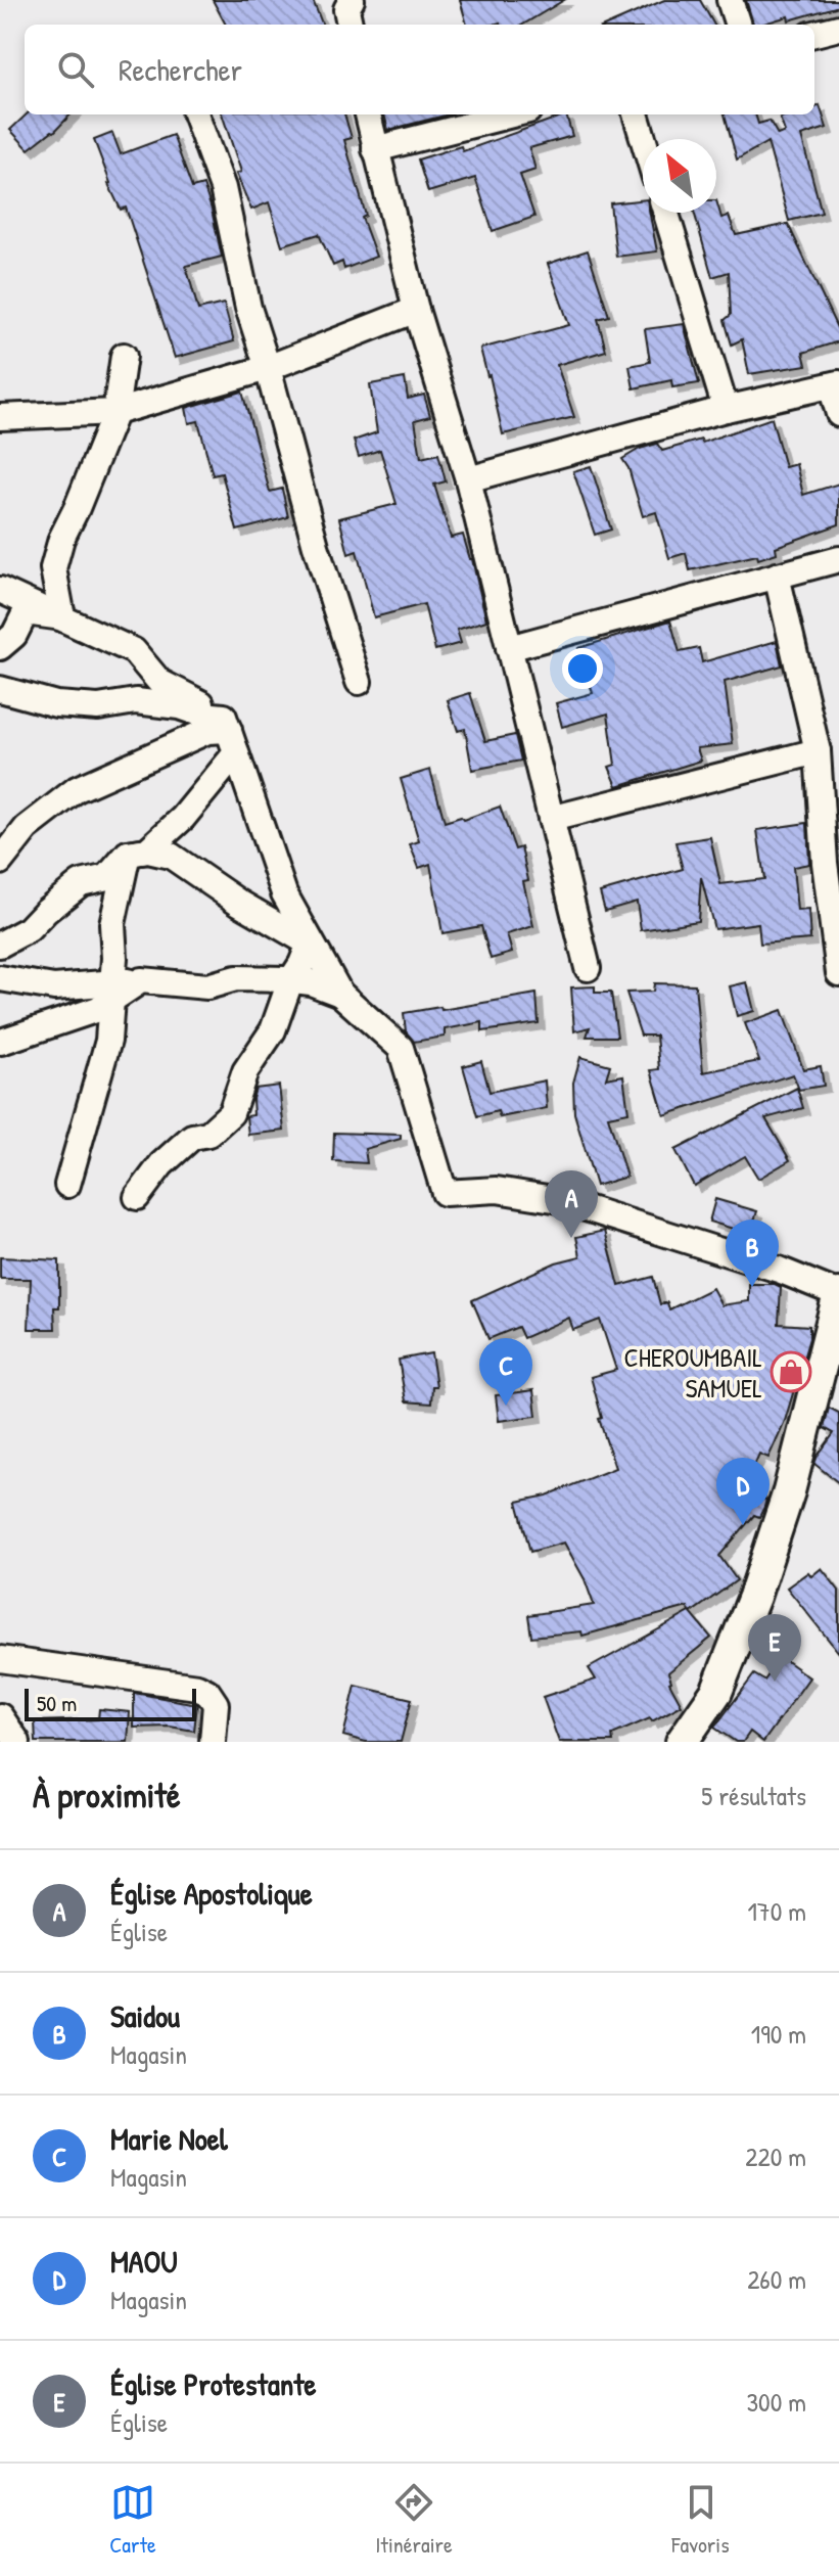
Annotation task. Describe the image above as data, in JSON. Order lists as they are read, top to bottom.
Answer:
{
  "places": {
    "shop": ["CHEROUMBAIL SAMUEL"]
  },
  "scale_bar": "50 m",
  "north": "top left",
  "page": {
    "search": "Rechercher",
    "pins": [
      "A",
      "B",
      "C",
      "D",
      "E"
    ],
    "scale": "50 m",
    "heading": ["À proximité", "5 résultats"],
    "list": [
      {
        "mark": "A",
        "name": "Église Apostolique",
        "note": "Église",
        "value": "170 m"
      },
      {
        "mark": "B",
        "name": "Saidou",
        "note": "Magasin",
        "value": "190 m"
      },
      {
        "mark": "C",
        "name": "Marie Noel",
        "note": "Magasin",
        "value": "220 m"
      },
      {
        "mark": "D",
        "name": "MAOU",
        "note": "Magasin",
        "value": "260 m"
      },
      {
        "mark": "E",
        "name": "Église Protestante",
        "note": "Église",
        "value": "300 m"
      }
    ],
    "nav": ["Carte", "Itinéraire", "Favoris"]
  }
}
